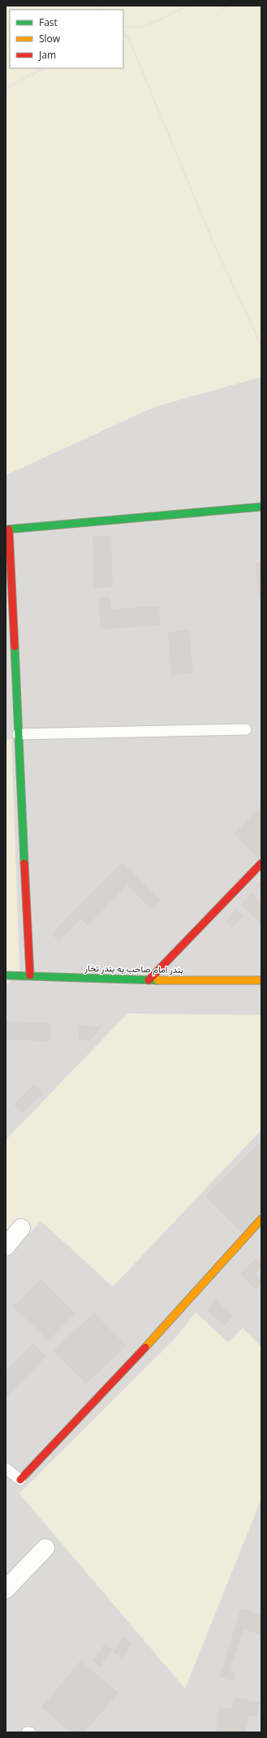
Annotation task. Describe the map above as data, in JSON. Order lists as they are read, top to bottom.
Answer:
{
  "streets": {
    "street": ["بندر امام صاحب به بندر تخار"]
  },
  "legend": ["Fast", "Slow", "Jam"]
}
